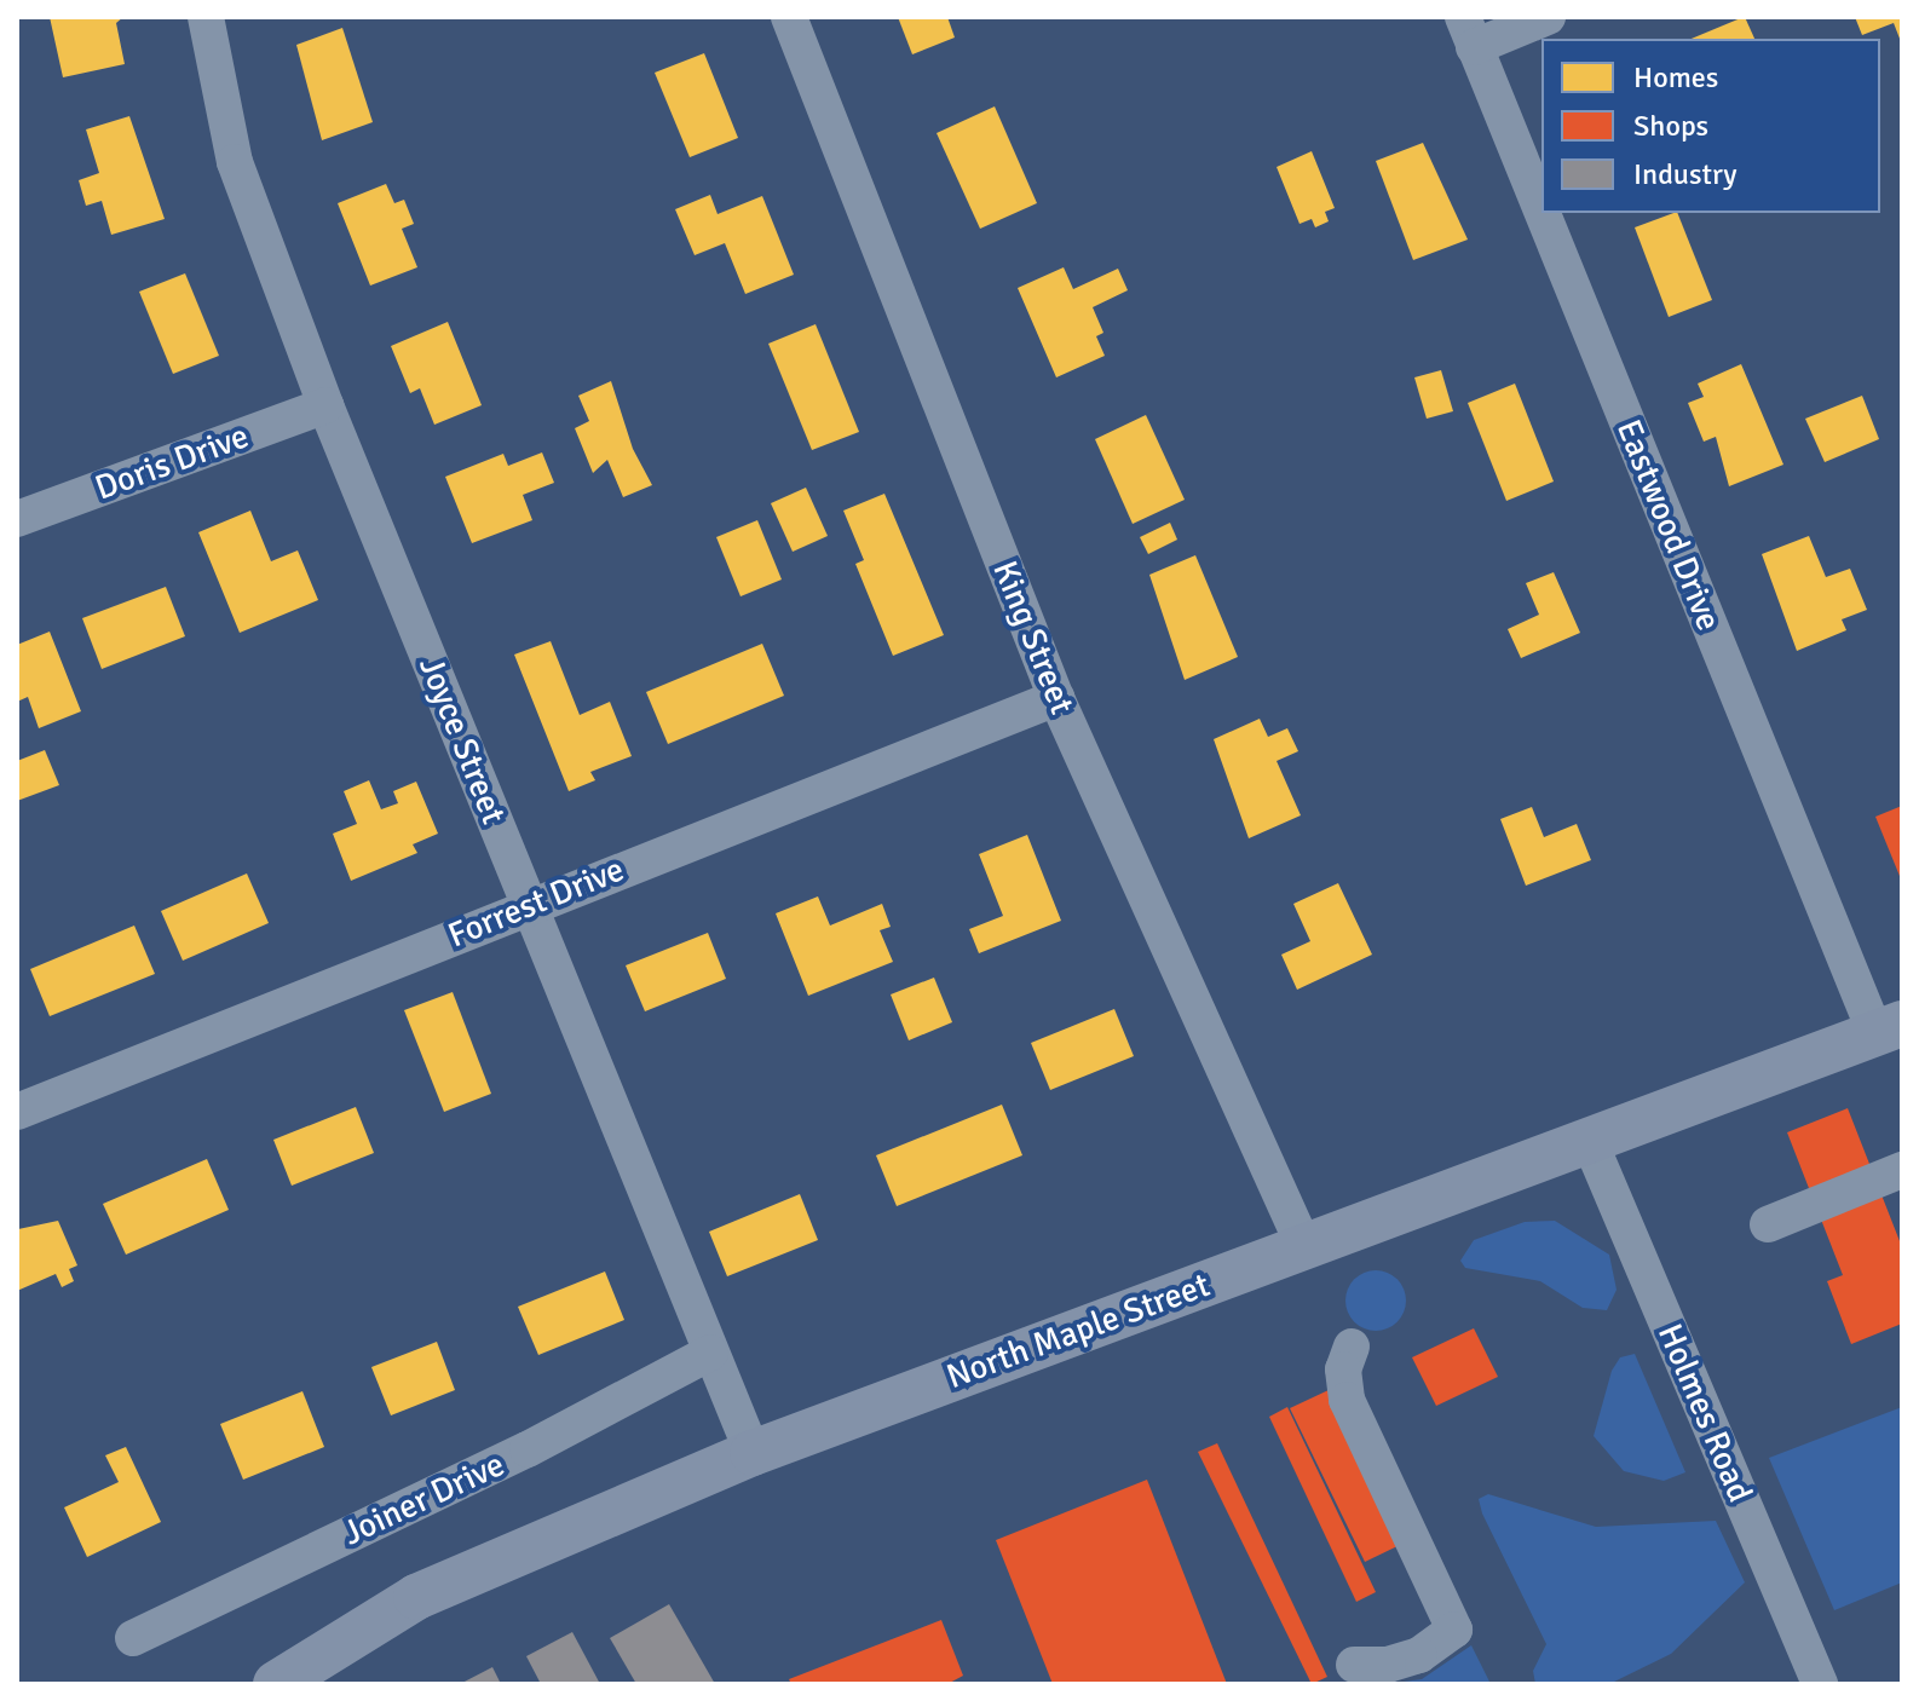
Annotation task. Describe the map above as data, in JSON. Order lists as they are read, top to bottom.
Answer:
{
  "streets": {
    "main road": ["North Maple Street"],
    "street": [
      "Doris Drive",
      "Eastwood Drive",
      "King Street",
      "Joyce Street",
      "Forrest Drive",
      "Holmes Road",
      "Joiner Drive"
    ]
  },
  "crossings": [
    ["Doris Drive", "Joyce Street"],
    ["Eastwood Drive", "North Maple Street"],
    ["King Street", "Forrest Drive"],
    ["King Street", "North Maple Street"],
    ["Joyce Street", "Forrest Drive"],
    ["Joyce Street", "North Maple Street"],
    ["Joyce Street", "Joiner Drive"],
    ["North Maple Street", "Holmes Road"]
  ],
  "legend": ["Homes", "Shops", "Industry"]
}
